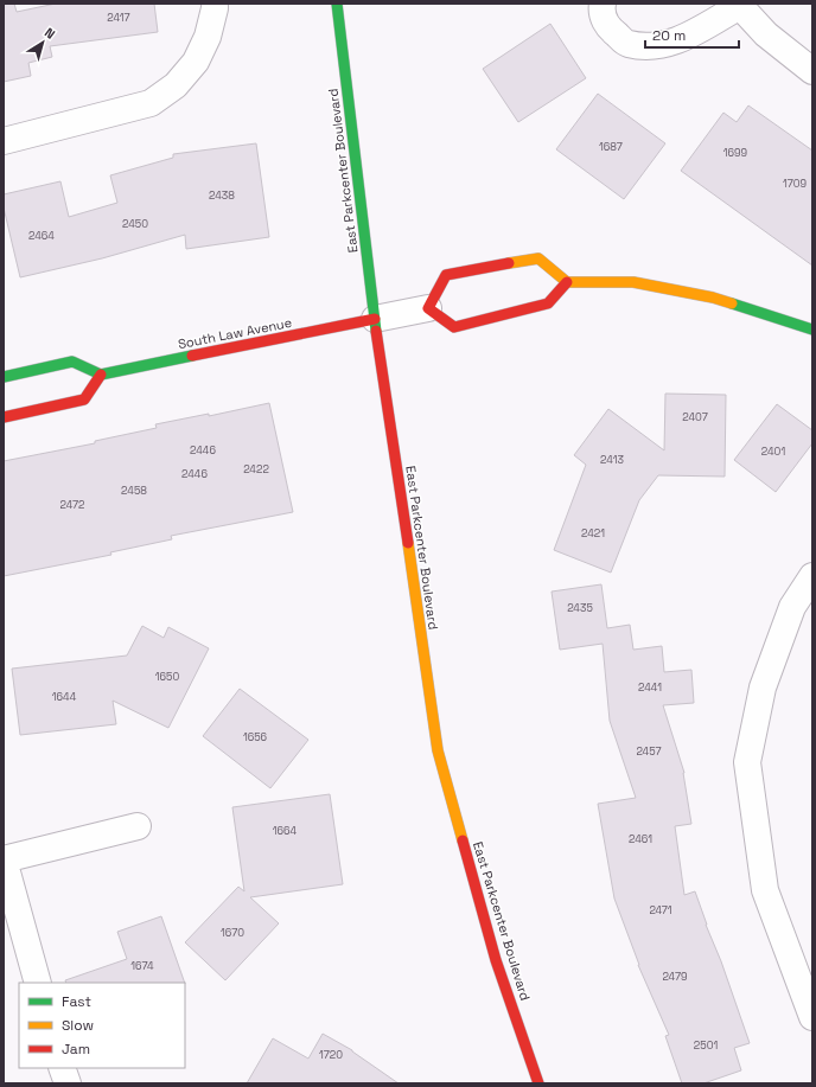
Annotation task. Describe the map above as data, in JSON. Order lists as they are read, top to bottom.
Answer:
{
  "streets": {
    "main road": ["East Parkcenter Boulevard", "South Law Avenue"]
  },
  "crossings": [
    ["East Parkcenter Boulevard", "South Law Avenue"]
  ],
  "house_numbers": [
    "2417",
    "1687",
    "1699",
    "1709",
    "2438",
    "2450",
    "2464",
    "2407",
    "2446",
    "2401",
    "2413",
    "2422",
    "2446",
    "2458",
    "2472",
    "2421",
    "2435",
    "1650",
    "2441",
    "1644",
    "1656",
    "2457",
    "1664",
    "2461",
    "2471",
    "1670",
    "1674",
    "2479",
    "2501",
    "1720"
  ],
  "legend": ["Fast", "Slow", "Jam"],
  "scale_bar": "20 m",
  "north": "top right"
}
